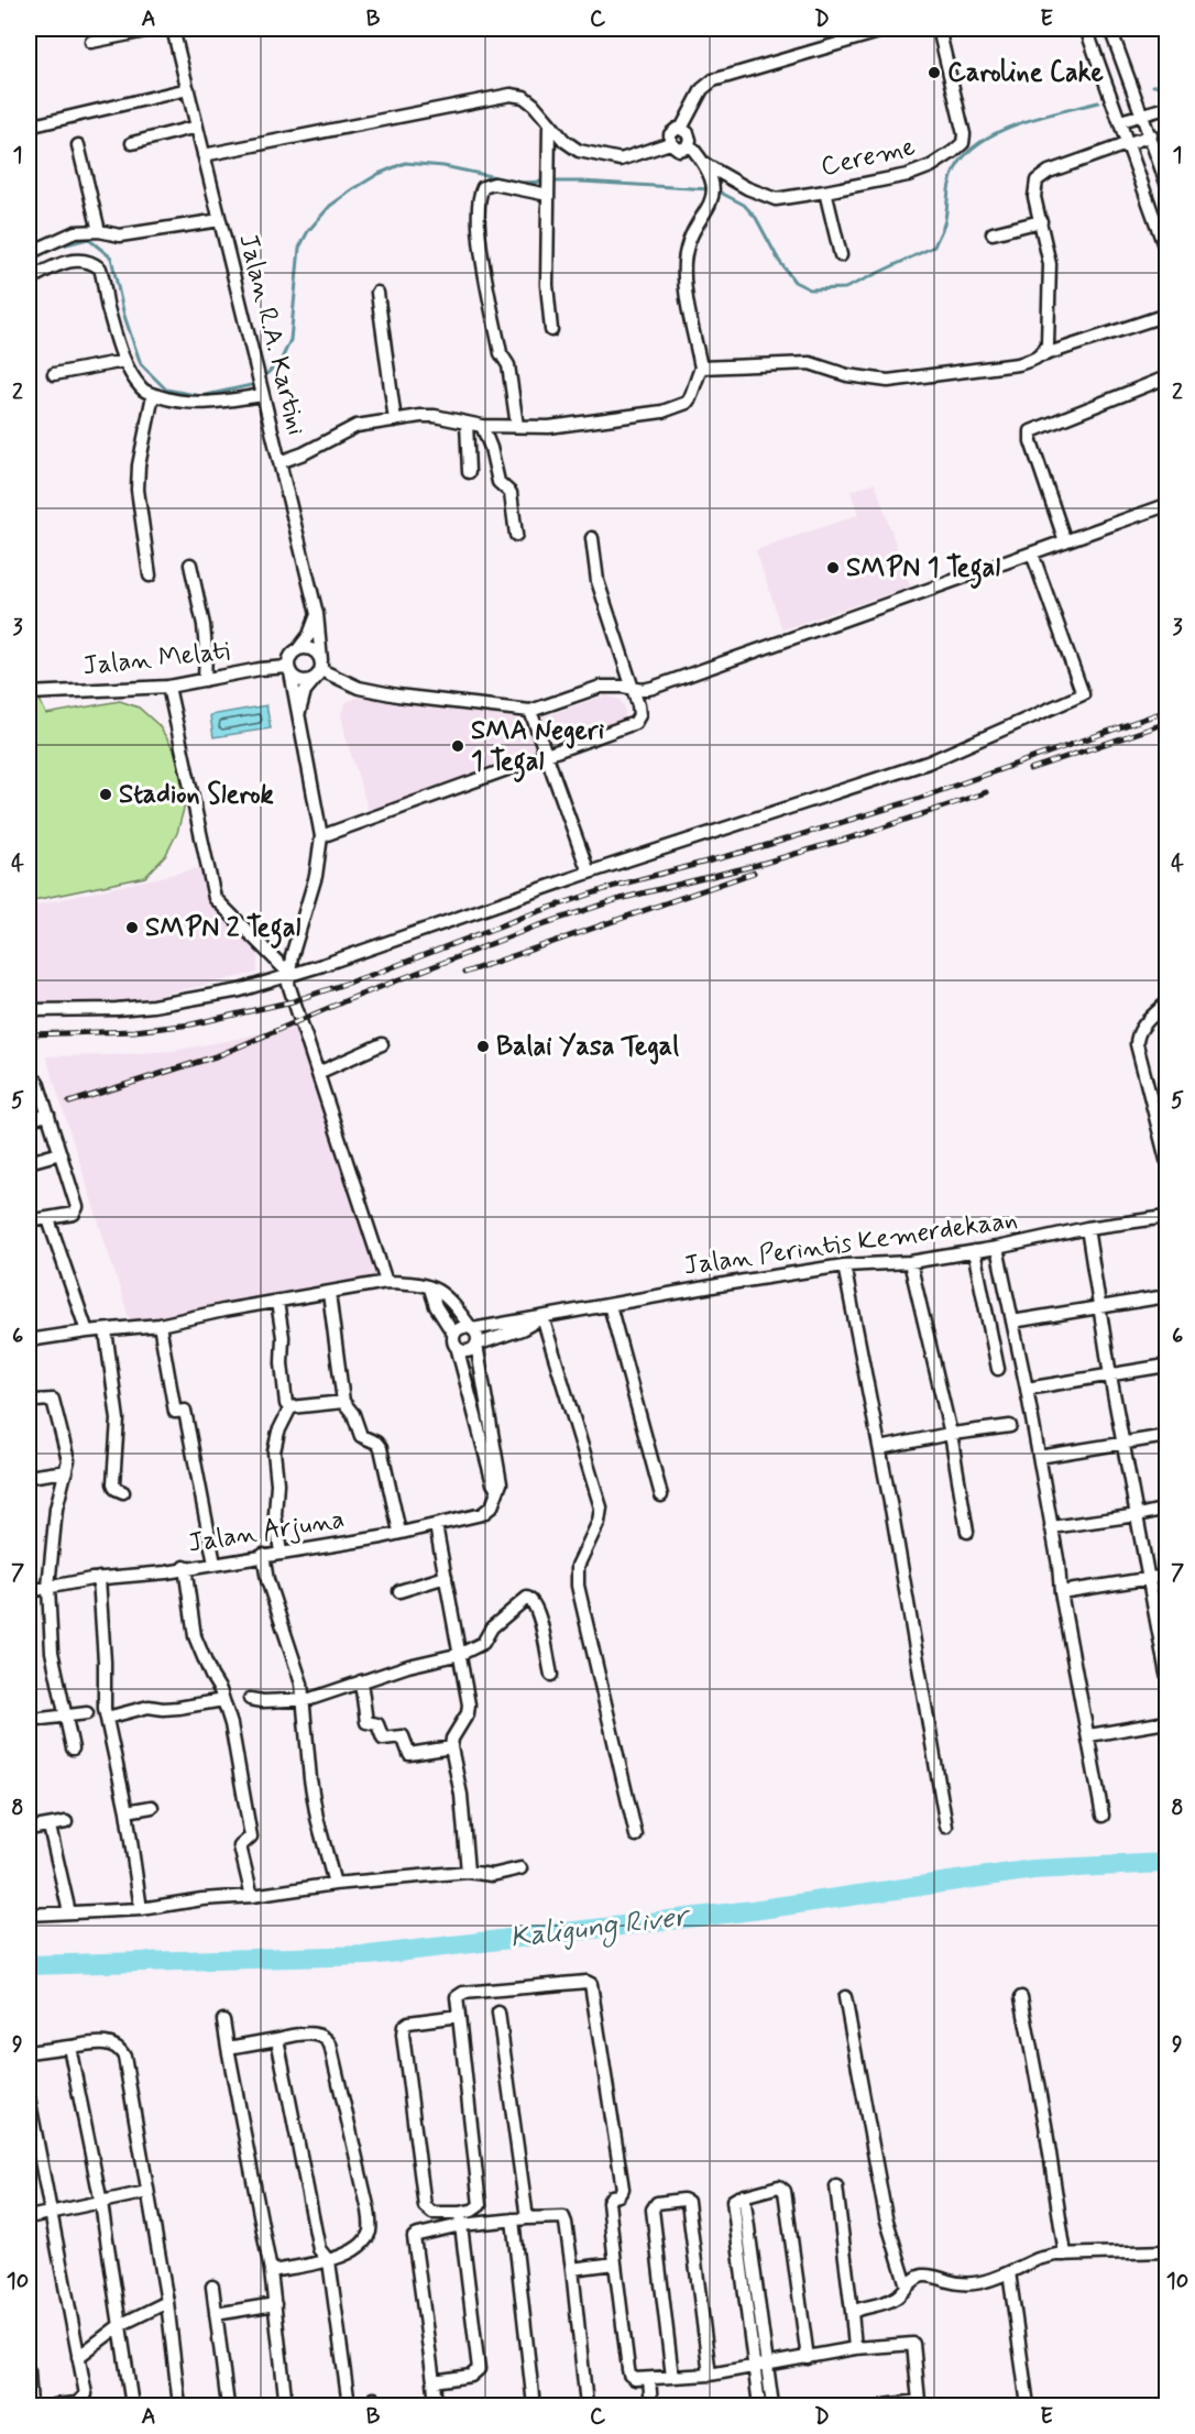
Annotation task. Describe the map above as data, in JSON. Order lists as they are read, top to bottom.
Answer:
{
  "streets": {
    "street": [
      "Cereme",
      "Jalan R.A. Kartini",
      "Jalan Melati",
      "Jalan Perintis Kemerdekaan",
      "Jalan Arjuna"
    ]
  },
  "crossings": [
    ["Jalan R.A. Kartini", "Jalan Melati"]
  ],
  "water": ["Kaligung River"],
  "places": [
    "Caroline Cake",
    "SMPN 1 Tegal",
    "SMA Negeri 1 Tegal",
    "Stadion Slerok",
    "SMPN 2 Tegal",
    "Balai Yasa Tegal"
  ],
  "grid": {
    "columns": [
      "A",
      "B",
      "C",
      "D",
      "E"
    ],
    "rows": [
      "1",
      "2",
      "3",
      "4",
      "5",
      "6",
      "7",
      "8",
      "9",
      "10"
    ]
  }
}
